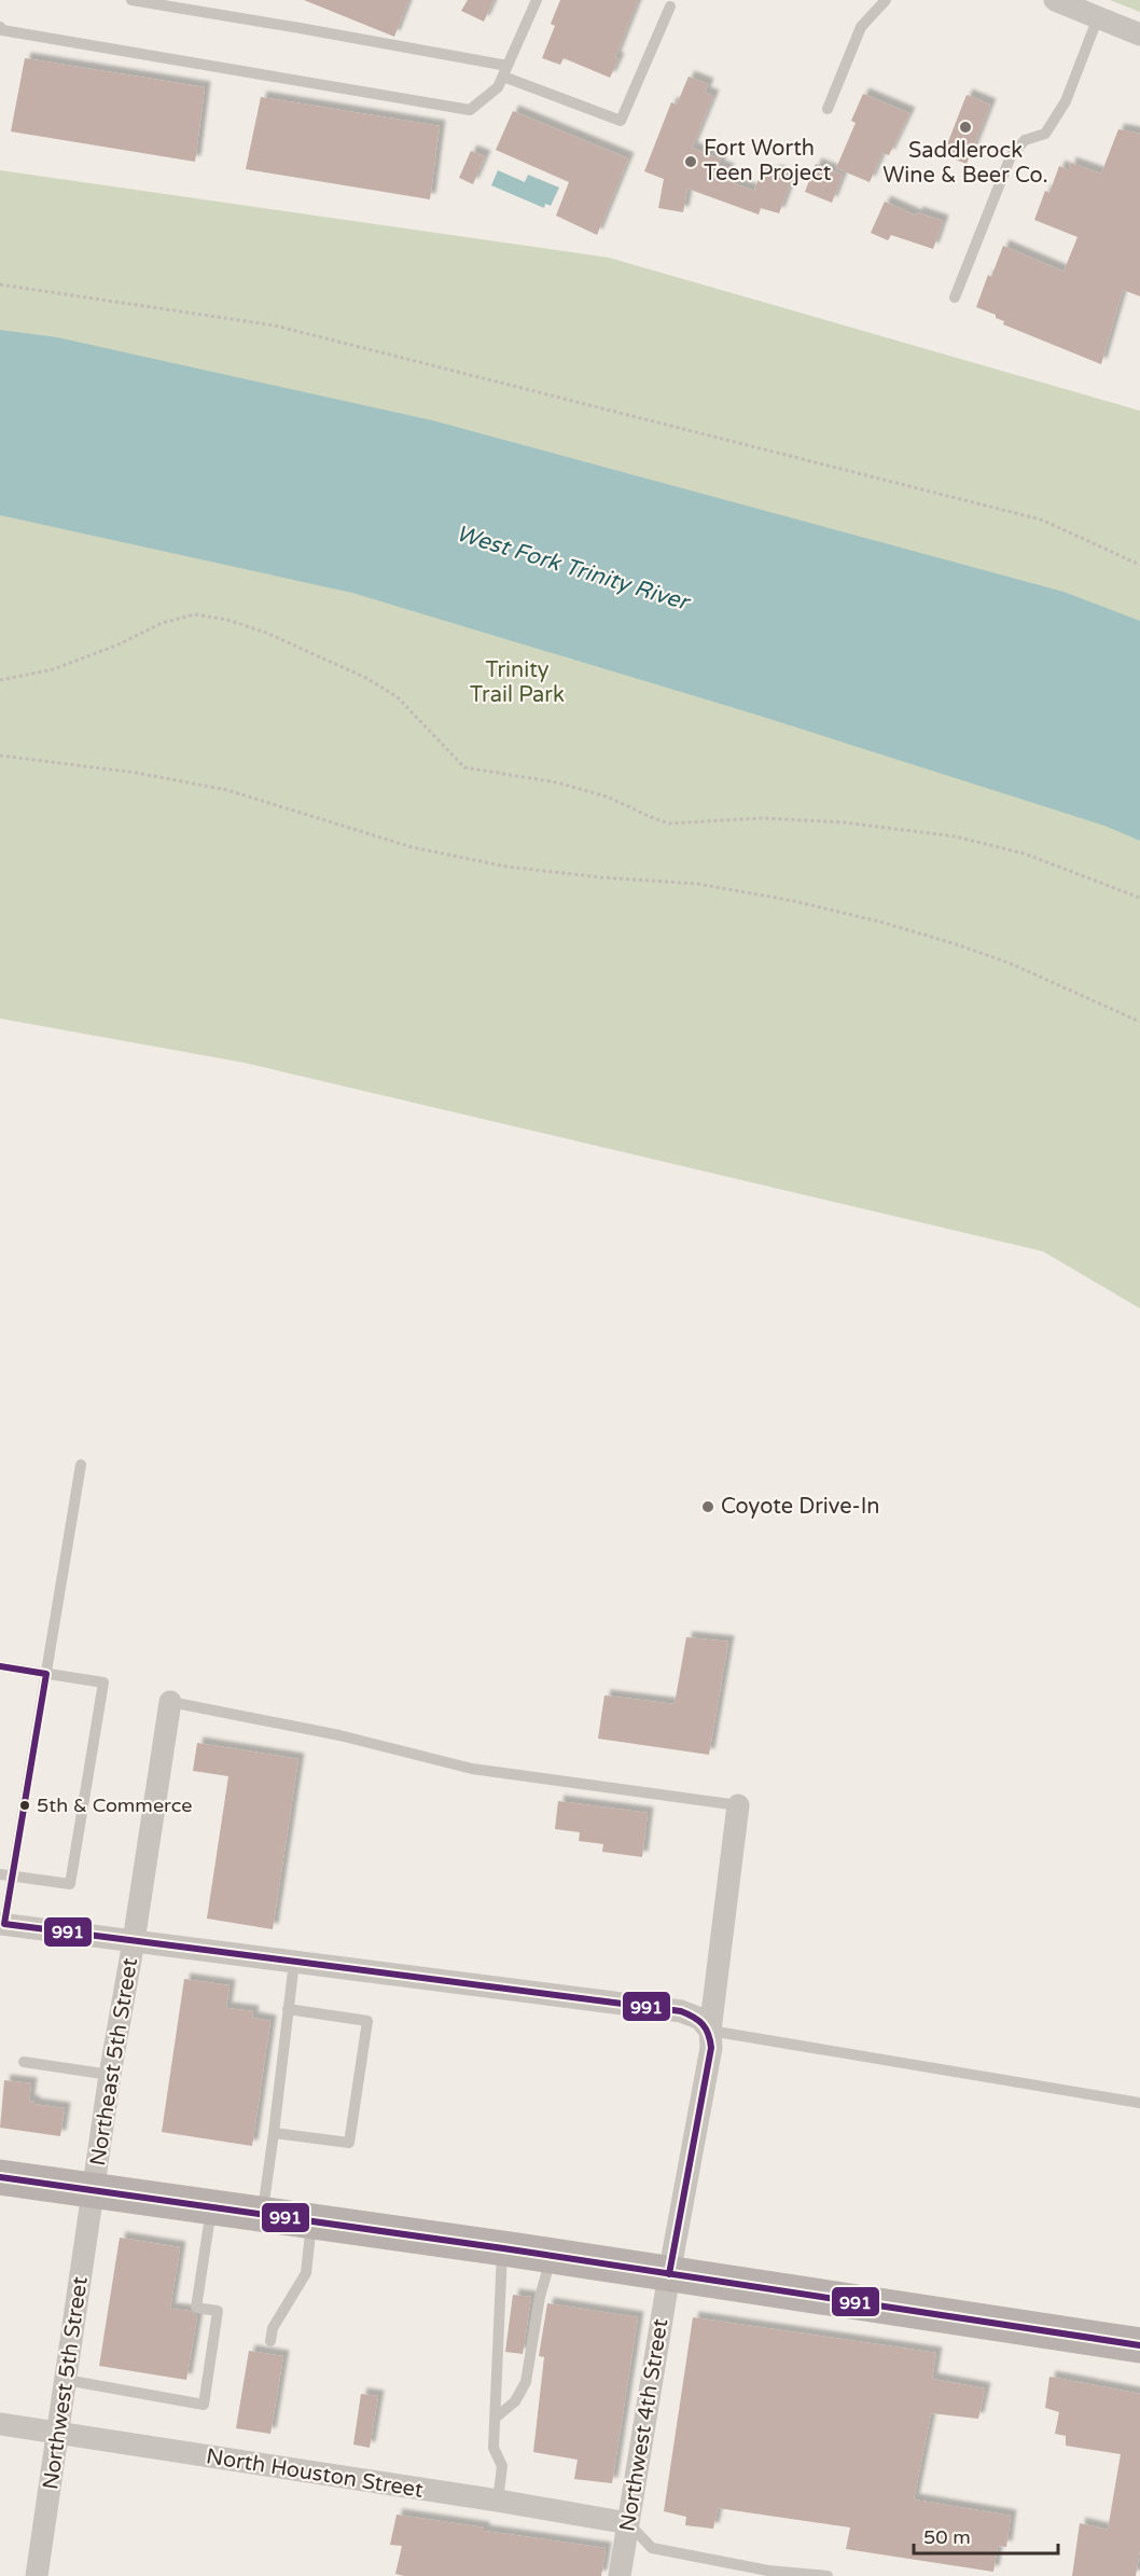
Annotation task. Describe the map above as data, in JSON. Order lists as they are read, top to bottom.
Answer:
{
  "streets": {
    "street": [
      "Northeast 5th Street",
      "Northwest 5th Street",
      "Northwest 4th Street",
      "North Houston Street"
    ]
  },
  "crossings": [
    ["Northeast 5th Street", "Northwest 5th Street"],
    ["Northwest 5th Street", "North Houston Street"],
    ["Northwest 4th Street", "North Houston Street"]
  ],
  "water": ["West Fork Trinity River"],
  "parks": ["Trinity Trail Park"],
  "places": [
    "Saddlerock Wine & Beer Co.",
    "Fort Worth Teen Project",
    "Coyote Drive-In",
    "5th & Commerce"
  ],
  "lines": ["transit line 991"],
  "scale_bar": "50 m"
}
